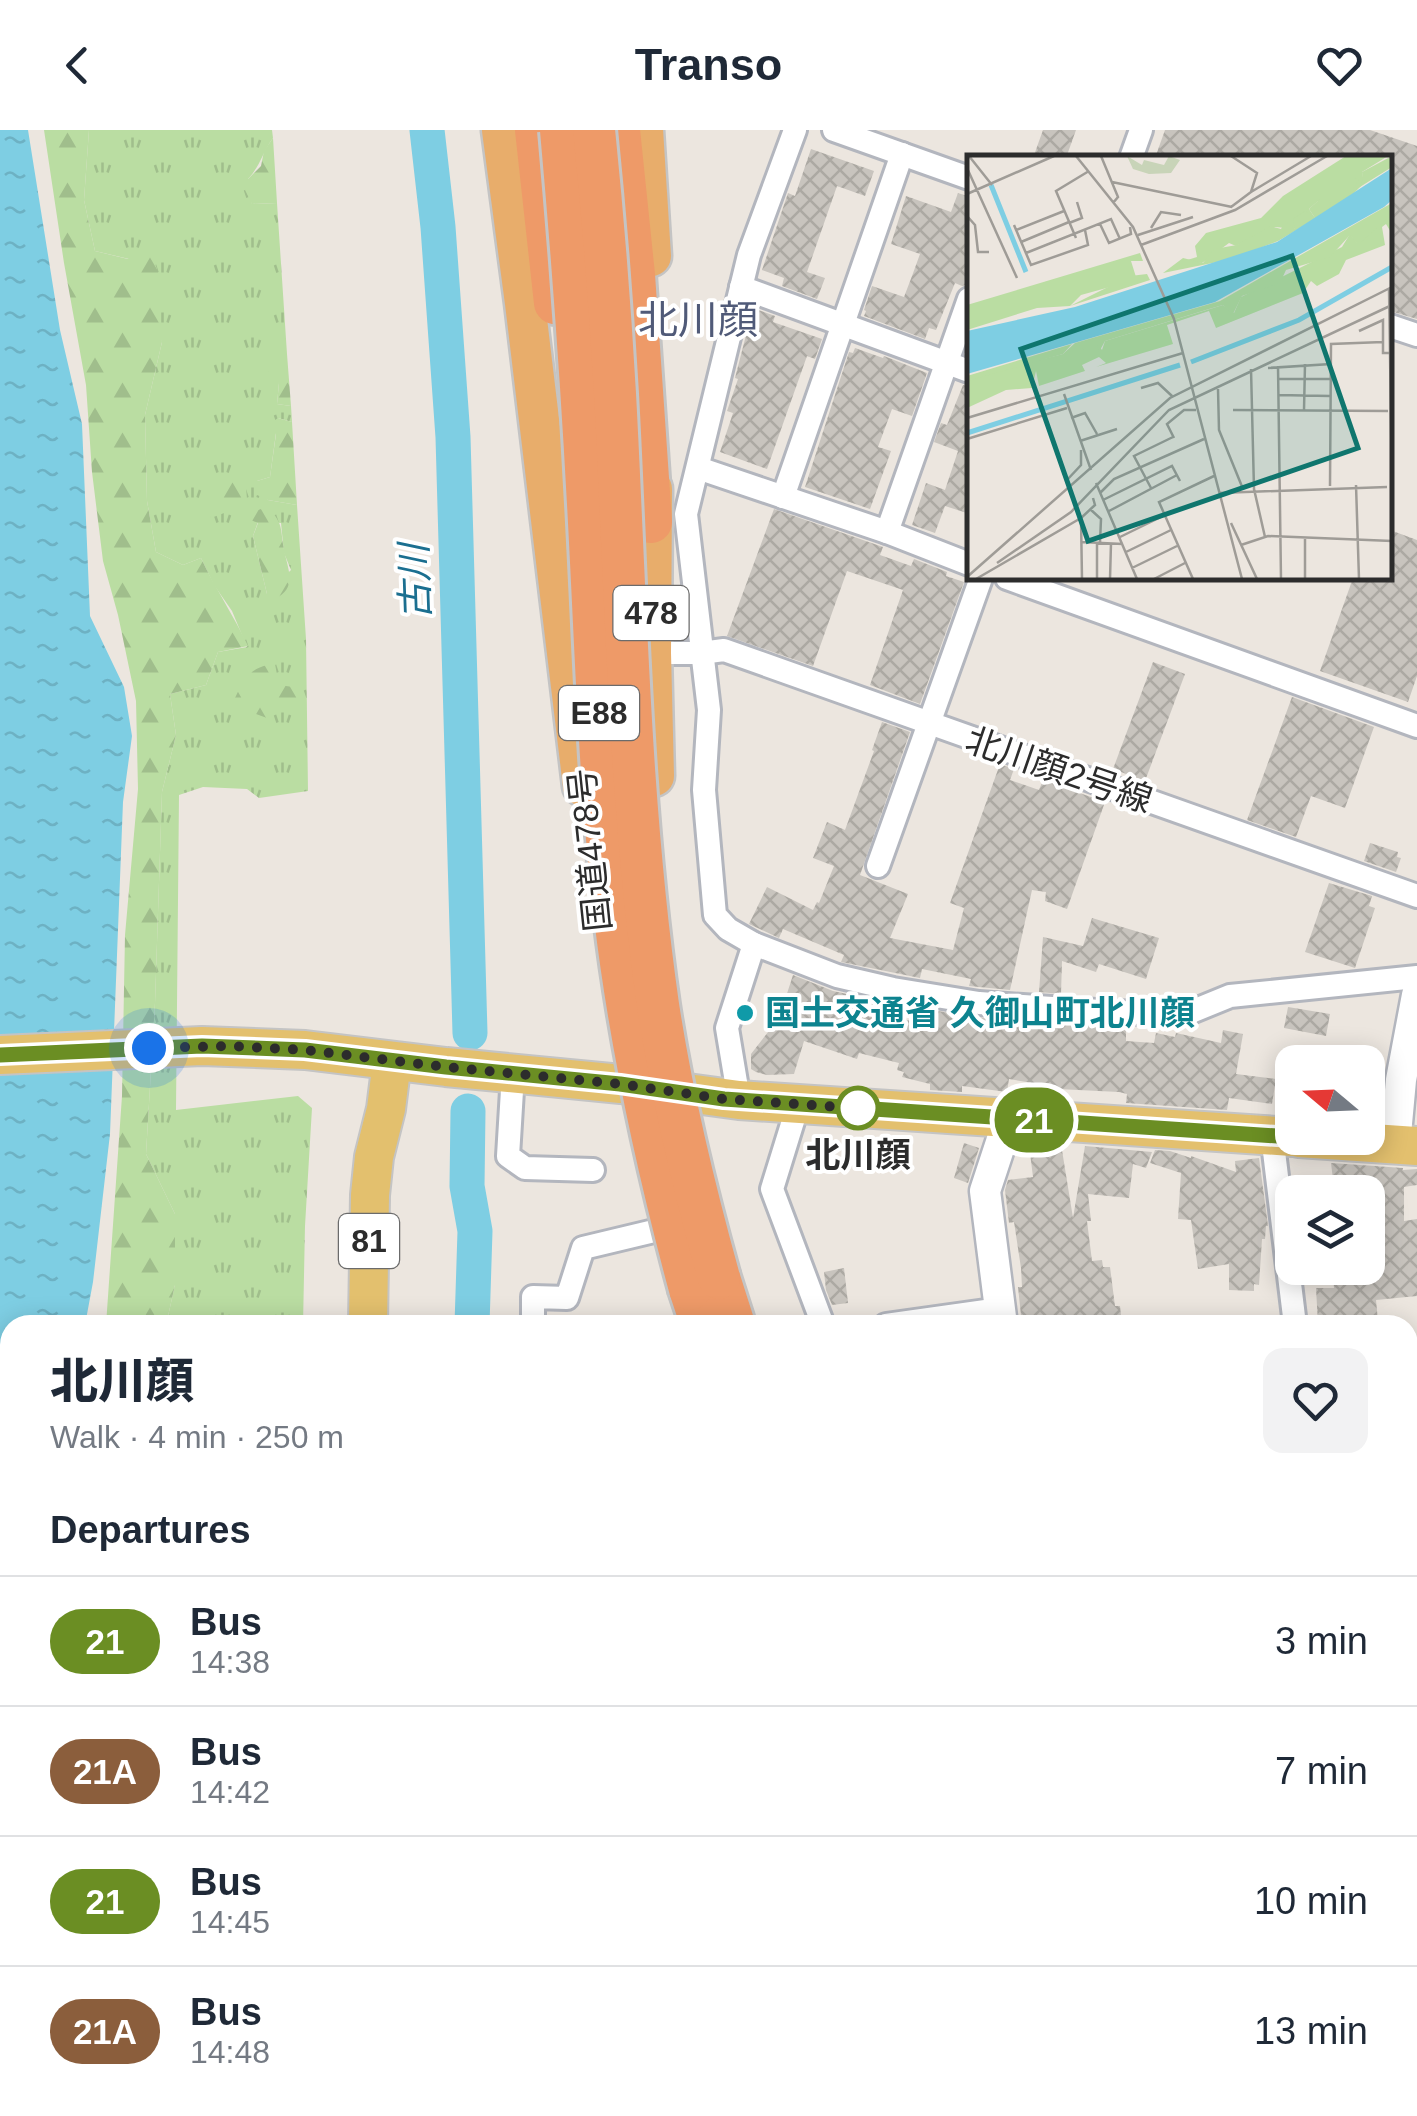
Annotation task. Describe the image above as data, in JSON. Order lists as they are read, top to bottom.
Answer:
{
  "streets": {
    "highway": ["478", "E88", "国道478号"],
    "main road": ["81"],
    "street": ["北川顔2号線"]
  },
  "crossings": [
    ["E88", "国道478号"],
    ["北川顔2号線", "国道478号"]
  ],
  "districts": ["北川顔"],
  "water": ["古川"],
  "places": ["国土交通省 久御山町北川顔", "北川顔"],
  "lines": ["bus line 21"],
  "north": "left",
  "page": {
    "header": "Transo",
    "on_map": "21",
    "heading": [
      ["北川顔", "Walk · 4 min · 250 m"],
      "Departures"
    ],
    "list": [
      {
        "mark": "21",
        "name": "Bus",
        "note": "14:38",
        "value": "3 min"
      },
      {
        "mark": "21A",
        "name": "Bus",
        "note": "14:42",
        "value": "7 min"
      },
      {
        "mark": "21",
        "name": "Bus",
        "note": "14:45",
        "value": "10 min"
      },
      {
        "mark": "21A",
        "name": "Bus",
        "note": "14:48",
        "value": "13 min"
      }
    ]
  }
}
